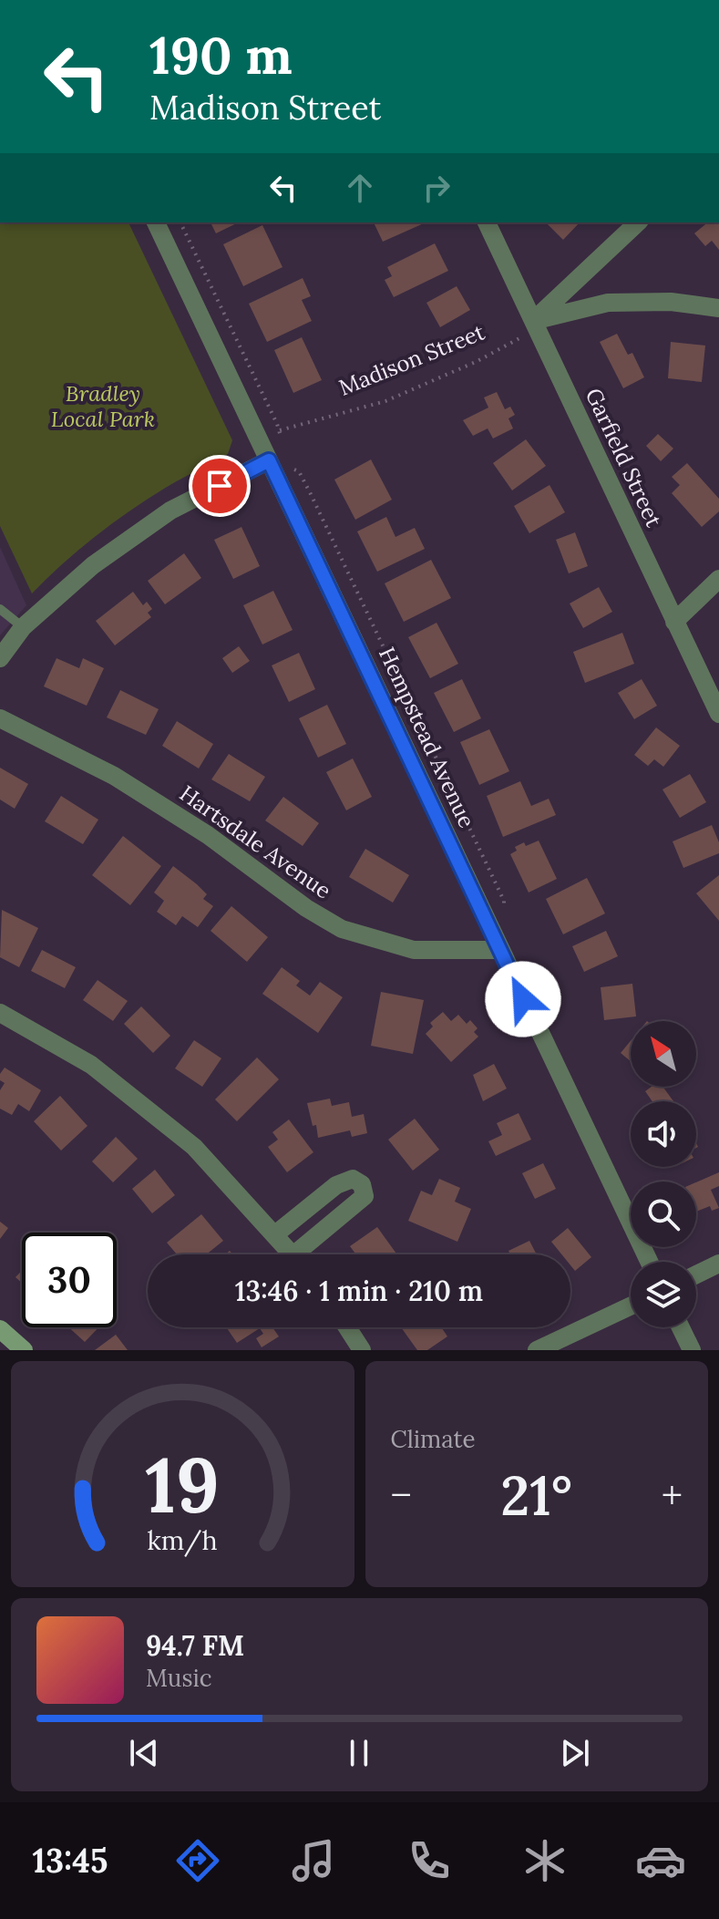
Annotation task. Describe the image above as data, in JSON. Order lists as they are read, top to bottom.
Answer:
{
  "streets": {
    "street": ["Garfield Street", "Hempstead Avenue", "Hartsdale Avenue"],
    "path": ["Madison Street"]
  },
  "crossings": [
    ["Madison Street", "Garfield Street"],
    ["Madison Street", "Hempstead Avenue"],
    ["Hempstead Avenue", "Hartsdale Avenue"]
  ],
  "parks": ["Bradley Local Park"],
  "north": "top left",
  "page": {
    "turn": ["190 m", "Madison Street"],
    "limit": "30",
    "trip": "13:46 · 1 min · 210 m",
    "tile": "Climate",
    "heat": ["−", "21°", "+"],
    "song": ["94.7 FM", "Music"],
    "tabs": "13:45",
    "gauge": ["19", "km/h"]
  }
}
